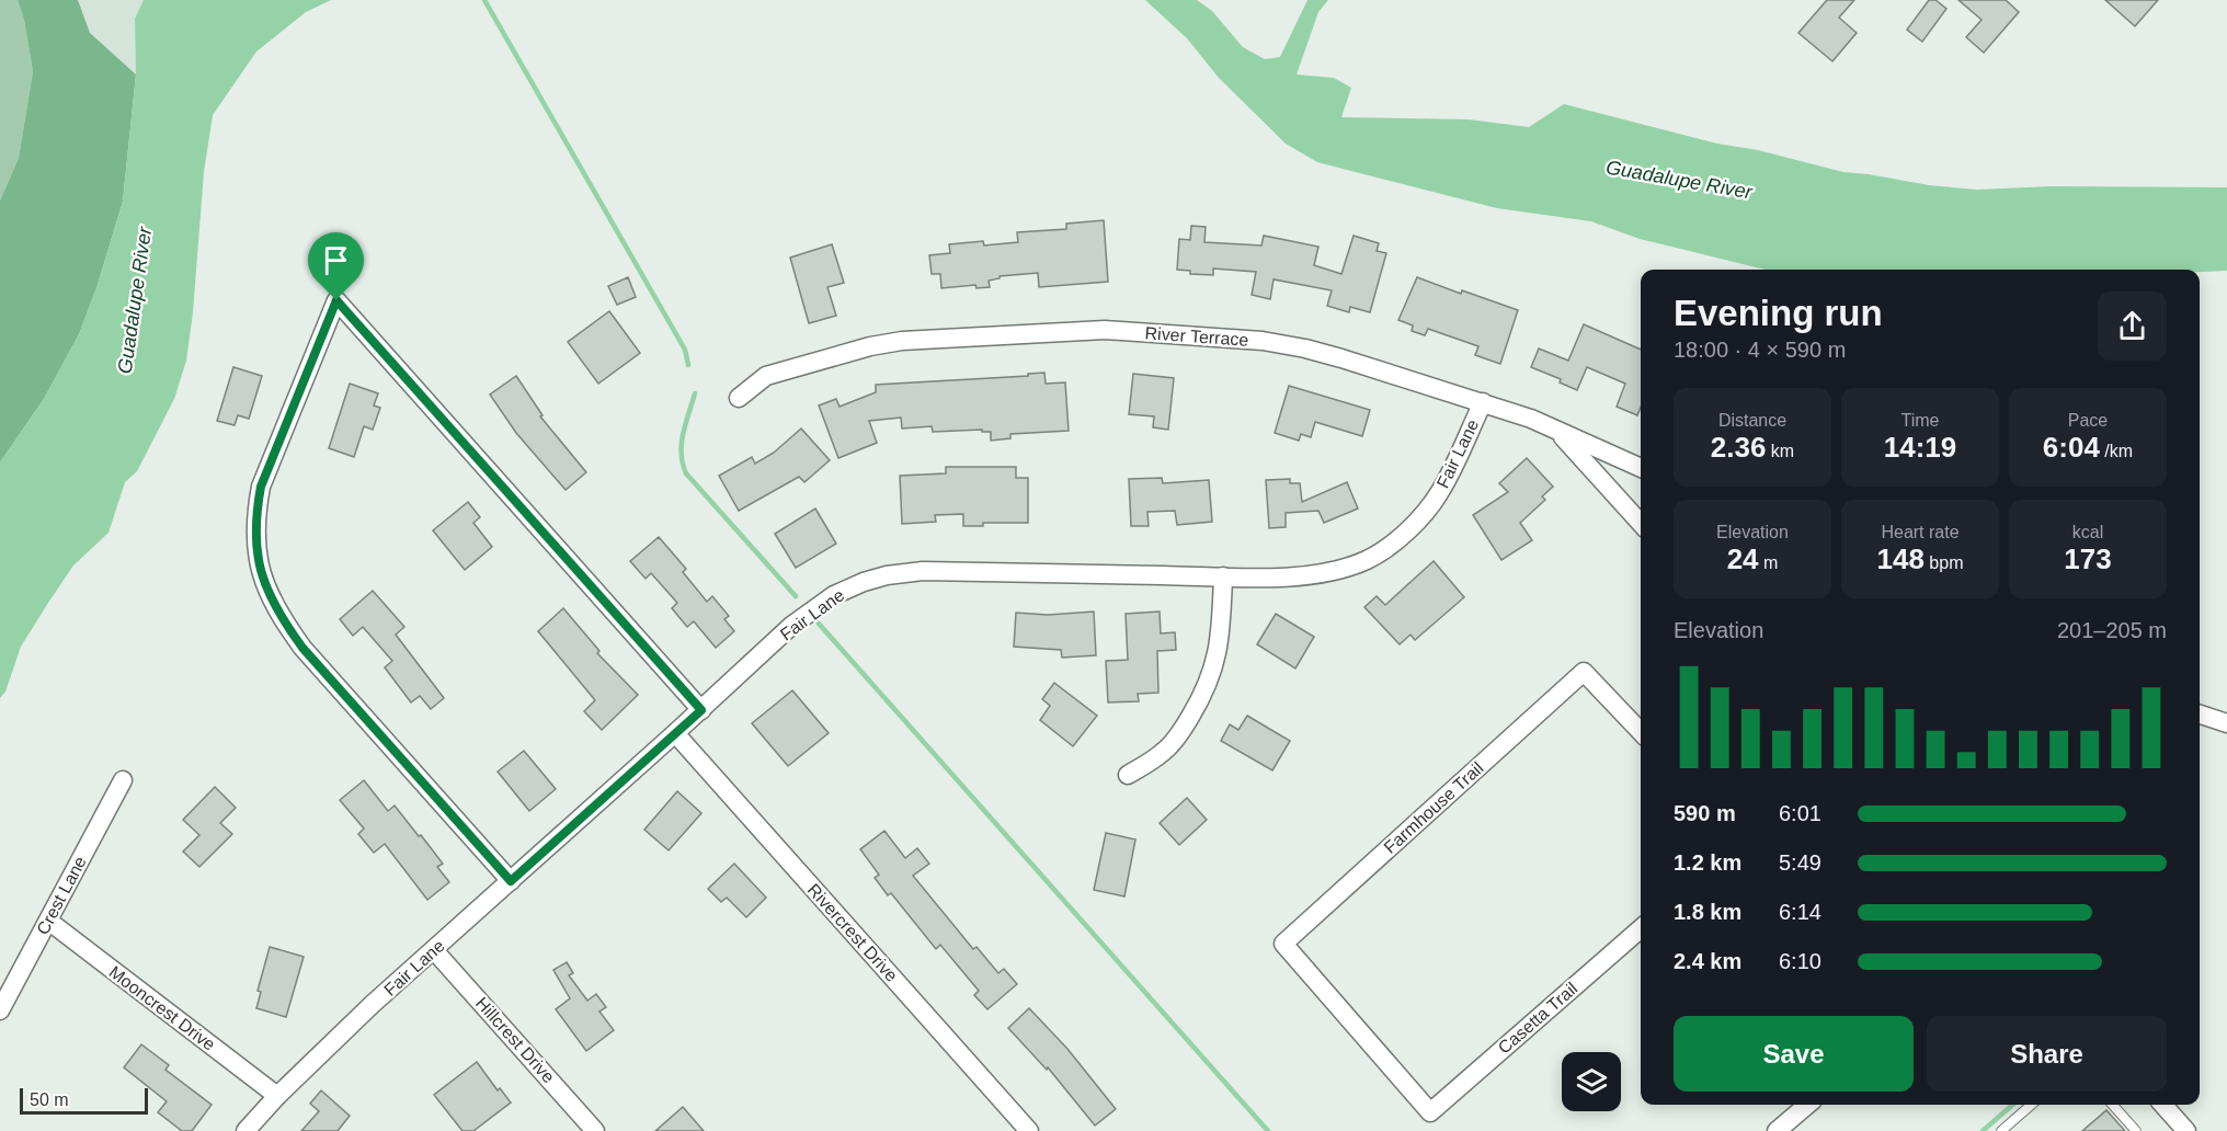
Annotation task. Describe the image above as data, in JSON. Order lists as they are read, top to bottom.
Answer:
{
  "streets": {
    "street": [
      "River Terrace",
      "Fair Lane",
      "Farmhouse Trail",
      "Crest Lane",
      "Rivercrest Drive",
      "Mooncrest Drive",
      "Casetta Trail",
      "Hillcrest Drive"
    ]
  },
  "crossings": [
    ["River Terrace", "Fair Lane"],
    ["Fair Lane", "Rivercrest Drive"],
    ["Fair Lane", "Mooncrest Drive"],
    ["Fair Lane", "Hillcrest Drive"],
    ["Farmhouse Trail", "Casetta Trail"],
    ["Crest Lane", "Mooncrest Drive"]
  ],
  "water": ["Guadalupe River"],
  "scale_bar": "50 m",
  "page": {
    "heading": ["Evening run", "18:00 · 4 × 590 m"],
    "stats": [
      ["Distance", "2.36 km"],
      ["Time", "14:19"],
      ["Pace", "6:04 /km"],
      ["Elevation", "24 m"],
      ["Heart rate", "148 bpm"],
      ["kcal", "173"]
    ],
    "chart": ["Elevation", "201–205 m"],
    "list": [
      {
        "name": "590 m",
        "note": "6:01"
      },
      {
        "name": "1.2 km",
        "note": "5:49"
      },
      {
        "name": "1.8 km",
        "note": "6:14"
      },
      {
        "name": "2.4 km",
        "note": "6:10"
      }
    ],
    "buttons": ["Save", "Share"],
    "scale": "50 m"
  }
}
